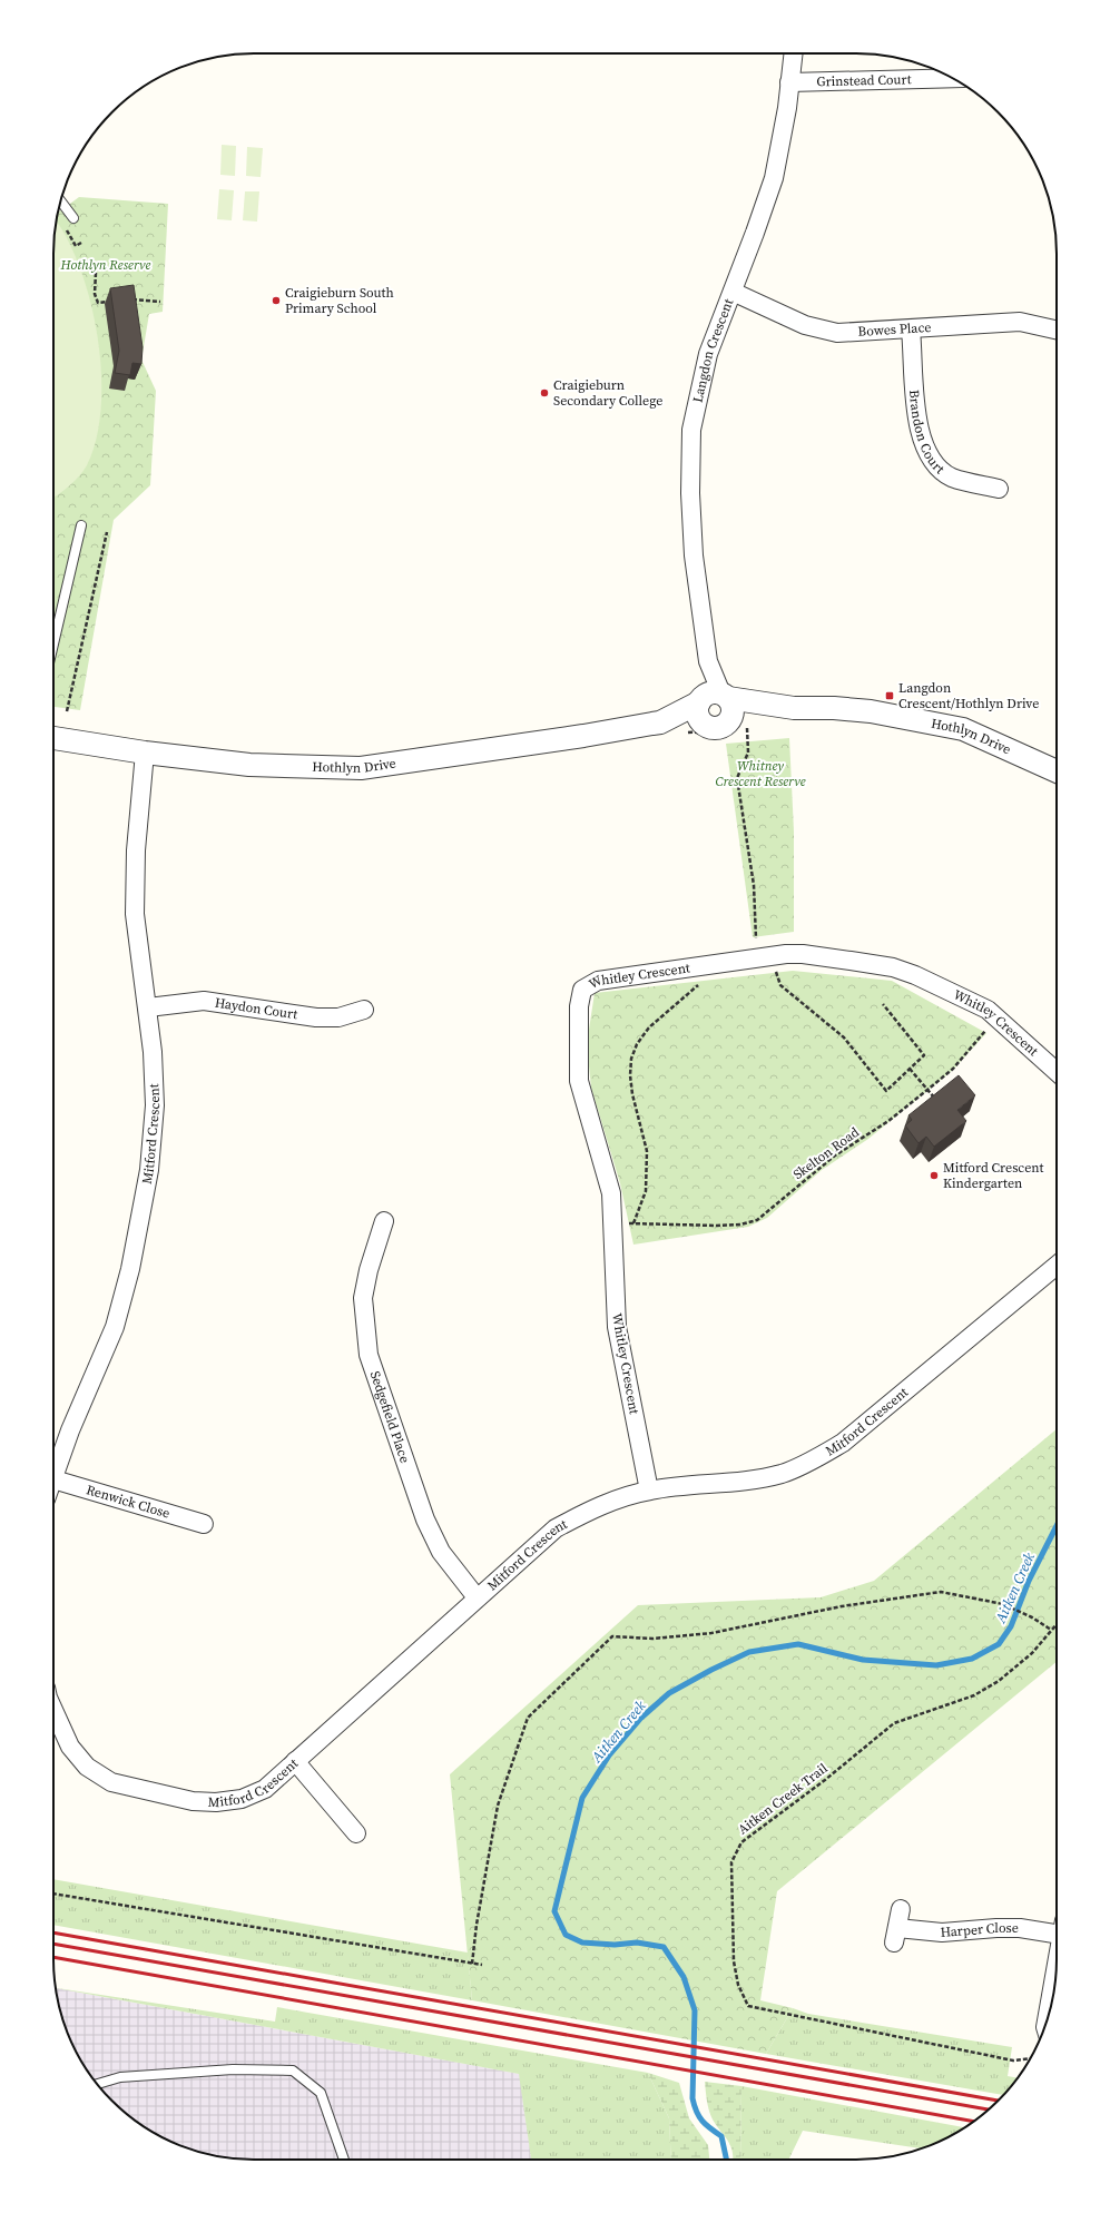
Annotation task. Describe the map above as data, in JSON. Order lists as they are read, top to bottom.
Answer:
{
  "streets": {
    "street": [
      "Grinstead Court",
      "Bowes Place",
      "Langdon Crescent",
      "Brandon Court",
      "Hothlyn Drive",
      "Whitley Crescent",
      "Haydon Court",
      "Mitford Crescent",
      "Sedgefield Place",
      "Renwick Close",
      "Harper Close"
    ],
    "path": ["Skelton Road", "Aitken Creek Trail"]
  },
  "crossings": [
    ["Grinstead Court", "Langdon Crescent"],
    ["Bowes Place", "Langdon Crescent"],
    ["Bowes Place", "Brandon Court"],
    ["Langdon Crescent", "Hothlyn Drive"],
    ["Hothlyn Drive", "Mitford Crescent"],
    ["Whitley Crescent", "Mitford Crescent"],
    ["Whitley Crescent", "Skelton Road"],
    ["Haydon Court", "Mitford Crescent"],
    ["Mitford Crescent", "Sedgefield Place"],
    ["Mitford Crescent", "Renwick Close"]
  ],
  "water": ["Aitken Creek"],
  "parks": ["Hothlyn Reserve", "Whitney Crescent Reserve"],
  "places": {
    "other": ["Craigieburn South Primary School", "Craigieburn Secondary College", "Mitford Crescent Kindergarten"],
    "transit": ["Langdon Crescent/Hothlyn Drive"]
  }
}
